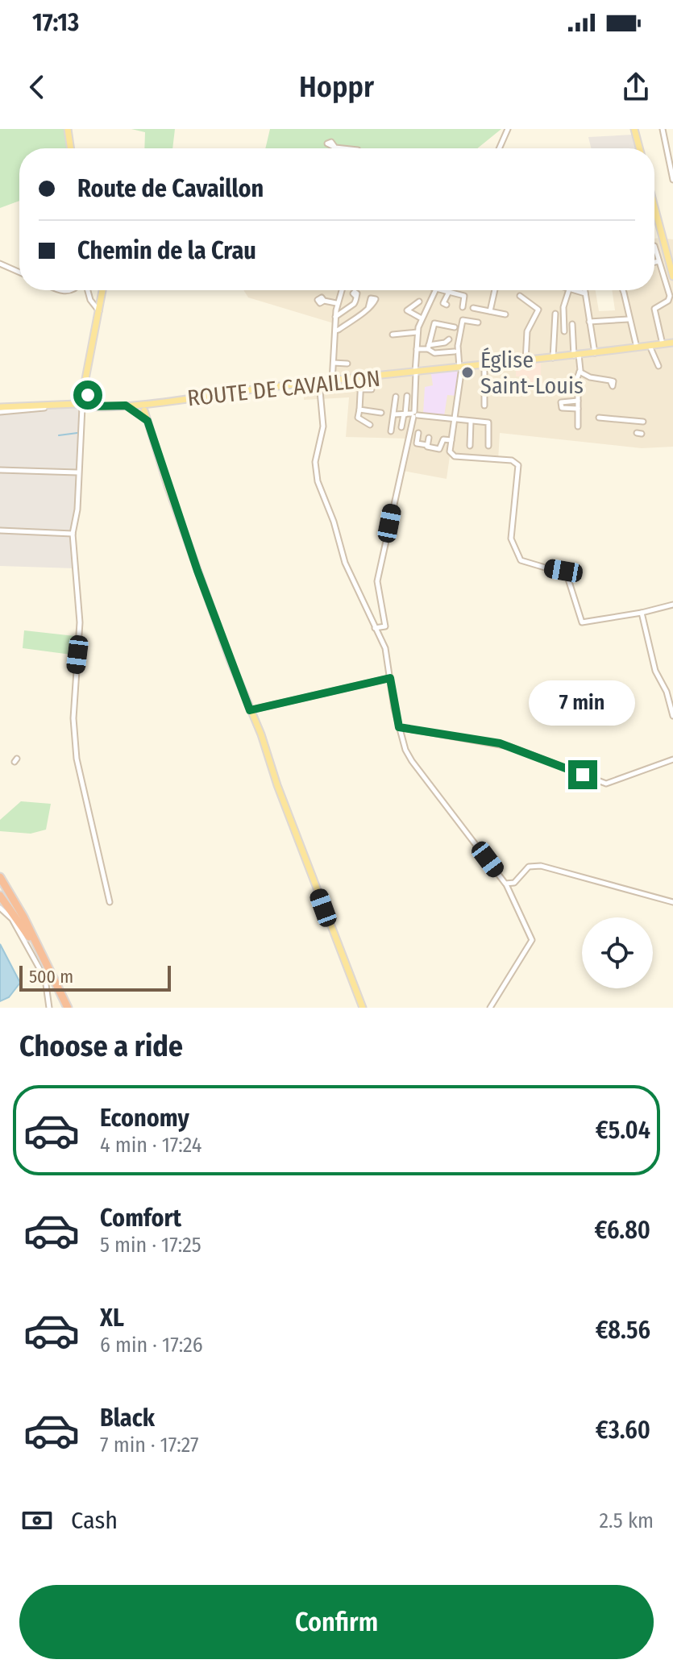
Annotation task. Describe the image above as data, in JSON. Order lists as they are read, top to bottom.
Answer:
{
  "streets": {
    "main road": ["ROUTE DE CAVAILLON"]
  },
  "places": ["Église Saint-Louis"],
  "scale_bar": "500 m",
  "page": {
    "status": "17:13",
    "header": "Hoppr",
    "banner": ["Route de Cavaillon", "Chemin de la Crau"],
    "bubble": "7 min",
    "scale": "500 m",
    "heading": "Choose a ride",
    "list": [
      {
        "name": "Economy",
        "note": "4 min · 17:24",
        "value": "€5.04"
      },
      {
        "name": "Comfort",
        "note": "5 min · 17:25",
        "value": "€6.80"
      },
      {
        "name": "XL",
        "note": "6 min · 17:26",
        "value": "€8.56"
      },
      {
        "name": "Black",
        "note": "7 min · 17:27",
        "value": "€3.60"
      }
    ],
    "pay": ["Cash", "2.5 km"],
    "buttons": "Confirm"
  }
}
